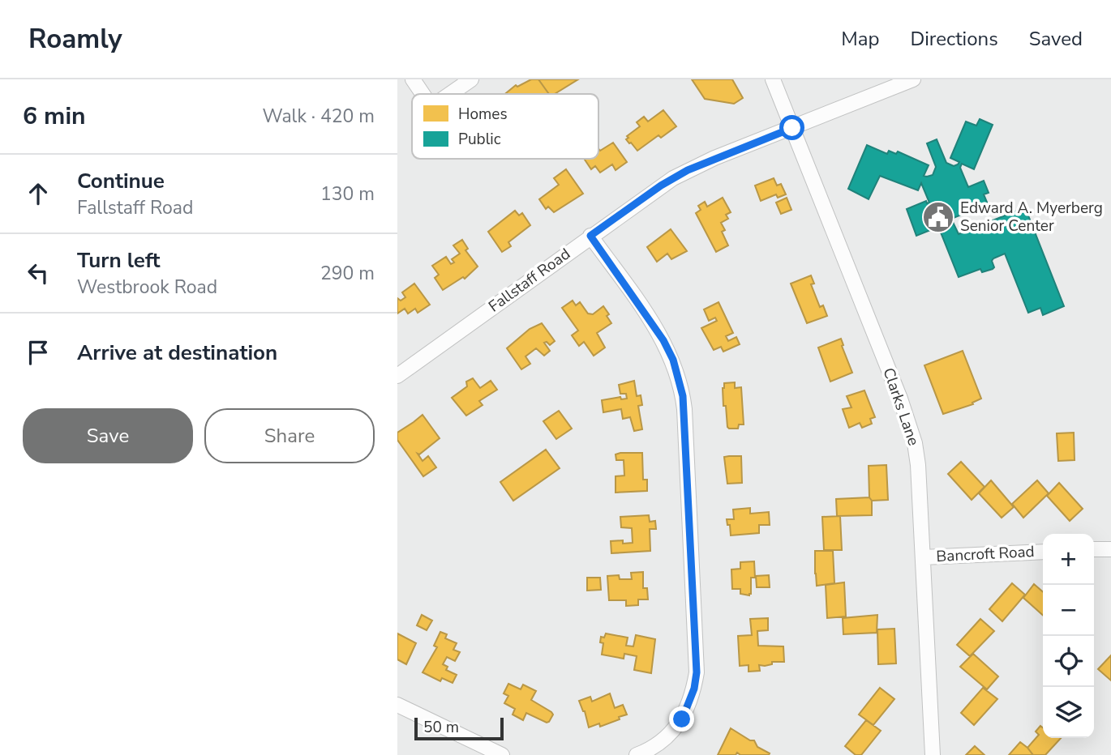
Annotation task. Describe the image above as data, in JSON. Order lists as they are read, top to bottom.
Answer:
{
  "streets": {
    "street": ["Fallstaff Road", "Clarks Lane", "Bancroft Road"]
  },
  "crossings": [
    ["Fallstaff Road", "Clarks Lane"],
    ["Clarks Lane", "Bancroft Road"]
  ],
  "places": {
    "public building": ["Edward A. Myerberg Senior Center"]
  },
  "legend": ["Homes", "Public"],
  "scale_bar": "50 m",
  "page": {
    "header": "Roamly",
    "nav": ["Map", "Directions", "Saved"],
    "heading": ["6 min", "Walk · 420 m"],
    "list": [
      ["Continue", "Fallstaff Road", "130 m"],
      ["Turn left", "Westbrook Road", "290 m"],
      "Arrive at destination"
    ],
    "buttons": ["Save", "Share"],
    "map_buttons": ["+", "−"],
    "scale": "50 m"
  }
}
